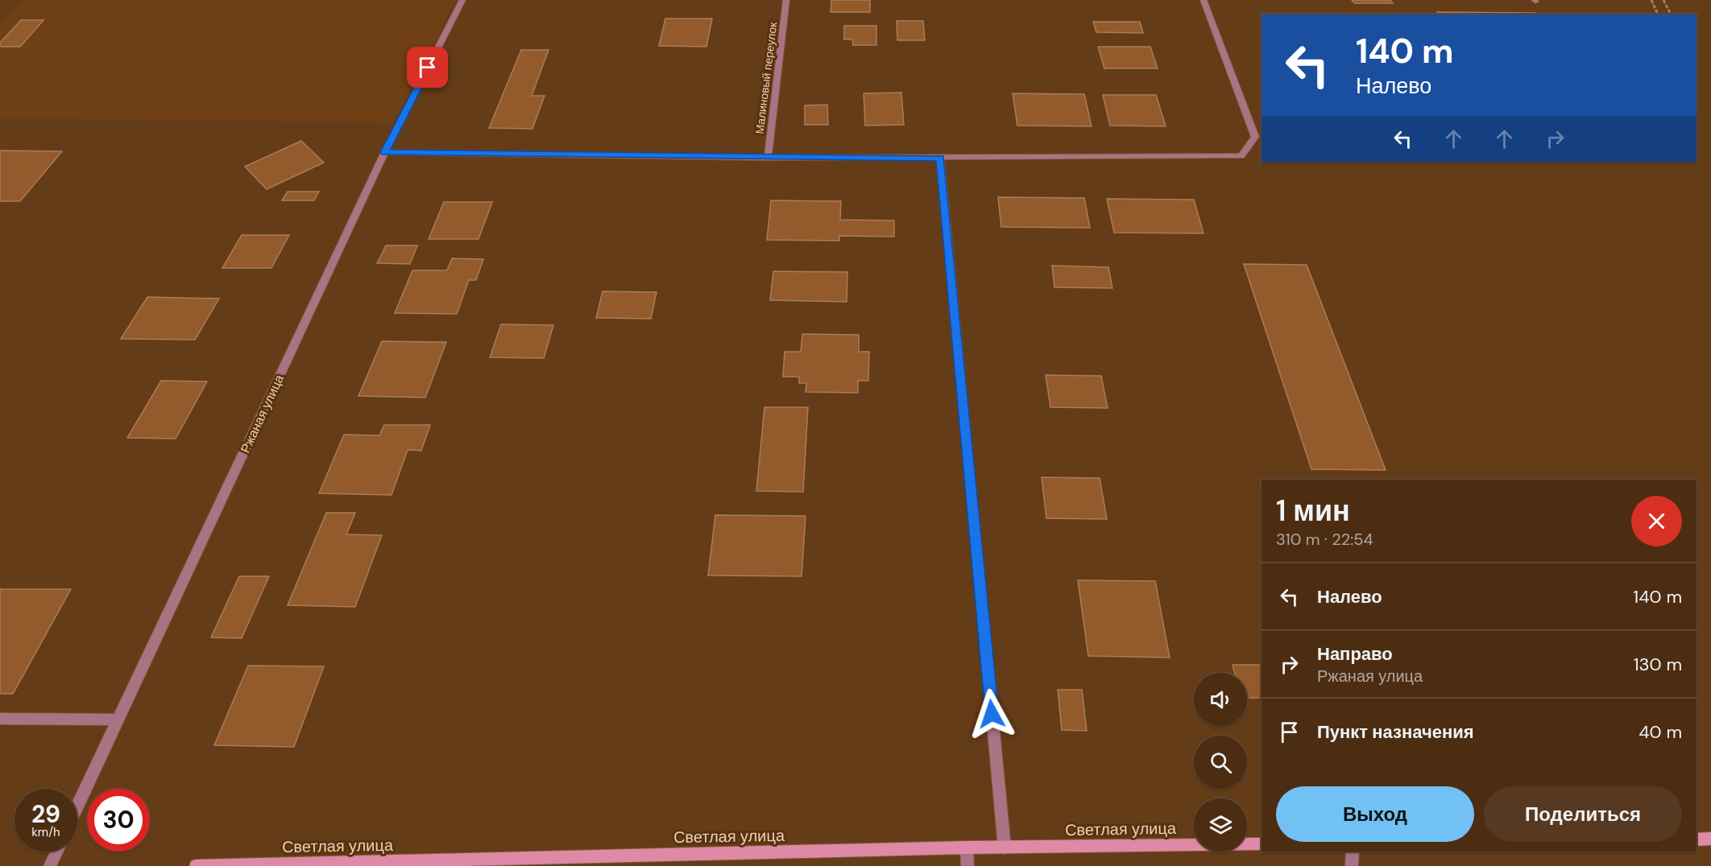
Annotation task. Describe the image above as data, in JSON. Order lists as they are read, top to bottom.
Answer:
{
  "streets": {
    "street": ["Малиновый переулок", "Ржаная улица", "Светлая улица"]
  },
  "page": {
    "turn": ["140 m", "Налево"],
    "heading": ["1 мин", "310 m · 22:54"],
    "list": [
      {
        "name": "Налево",
        "value": "140 m"
      },
      {
        "name": "Направо",
        "note": "Ржаная улица",
        "value": "130 m"
      },
      {
        "name": "Пункт назначения",
        "value": "40 m"
      }
    ],
    "buttons": ["Выход", "Поделиться"],
    "speed": "29 km/h",
    "limit": "30"
  }
}
